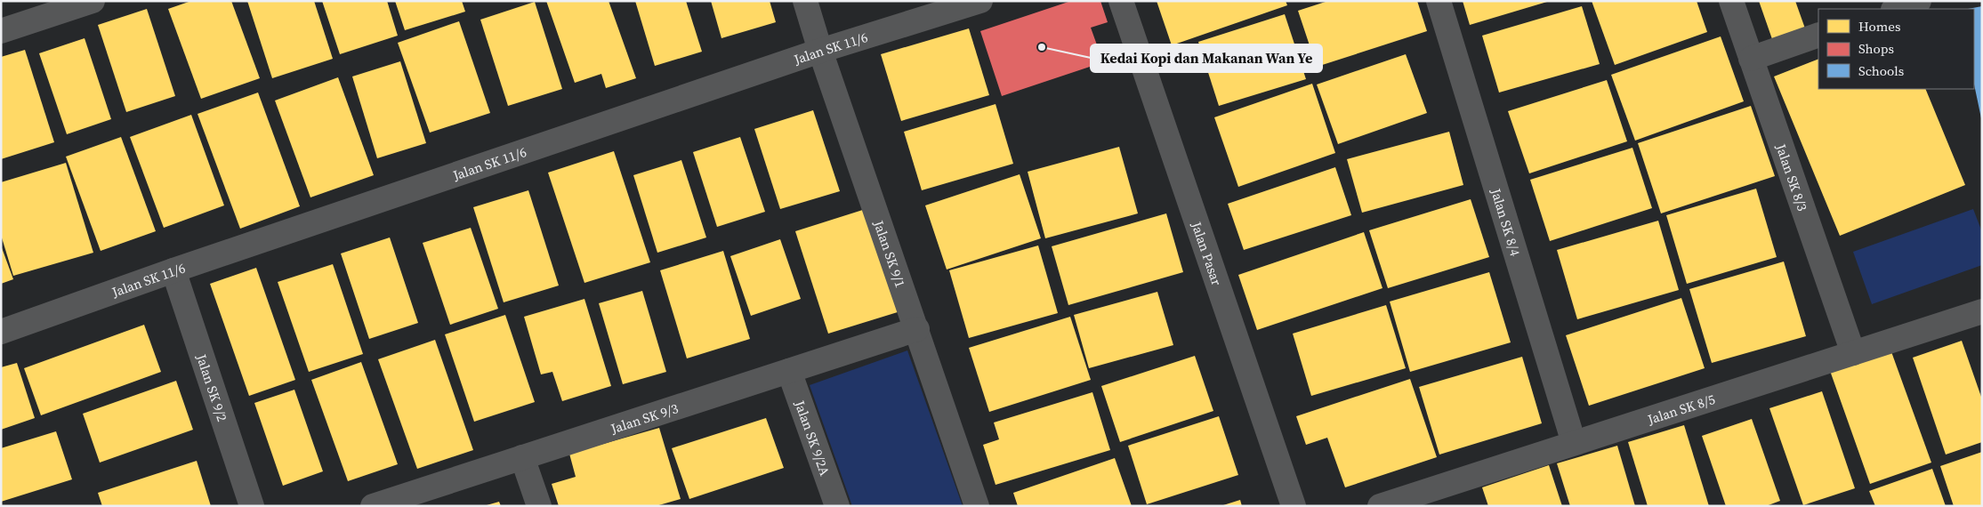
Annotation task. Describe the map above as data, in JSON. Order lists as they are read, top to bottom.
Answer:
{
  "streets": {
    "street": [
      "Jalan SK 11/6",
      "Jalan SK 8/3",
      "Jalan SK 8/4",
      "Jalan SK 9/1",
      "Jalan Pasar",
      "Jalan SK 9/2",
      "Jalan SK 8/5",
      "Jalan SK 9/3",
      "Jalan SK 9/2A"
    ]
  },
  "crossings": [
    ["Jalan SK 11/6", "Jalan SK 9/1"],
    ["Jalan SK 11/6", "Jalan SK 9/2"],
    ["Jalan SK 8/3", "Jalan SK 8/5"],
    ["Jalan SK 8/4", "Jalan SK 8/5"],
    ["Jalan SK 9/1", "Jalan SK 9/3"],
    ["Jalan SK 9/3", "Jalan SK 9/2A"]
  ],
  "places": ["Kedai Kopi dan Makanan Wan Ye"],
  "legend": ["Homes", "Shops", "Schools"]
}
